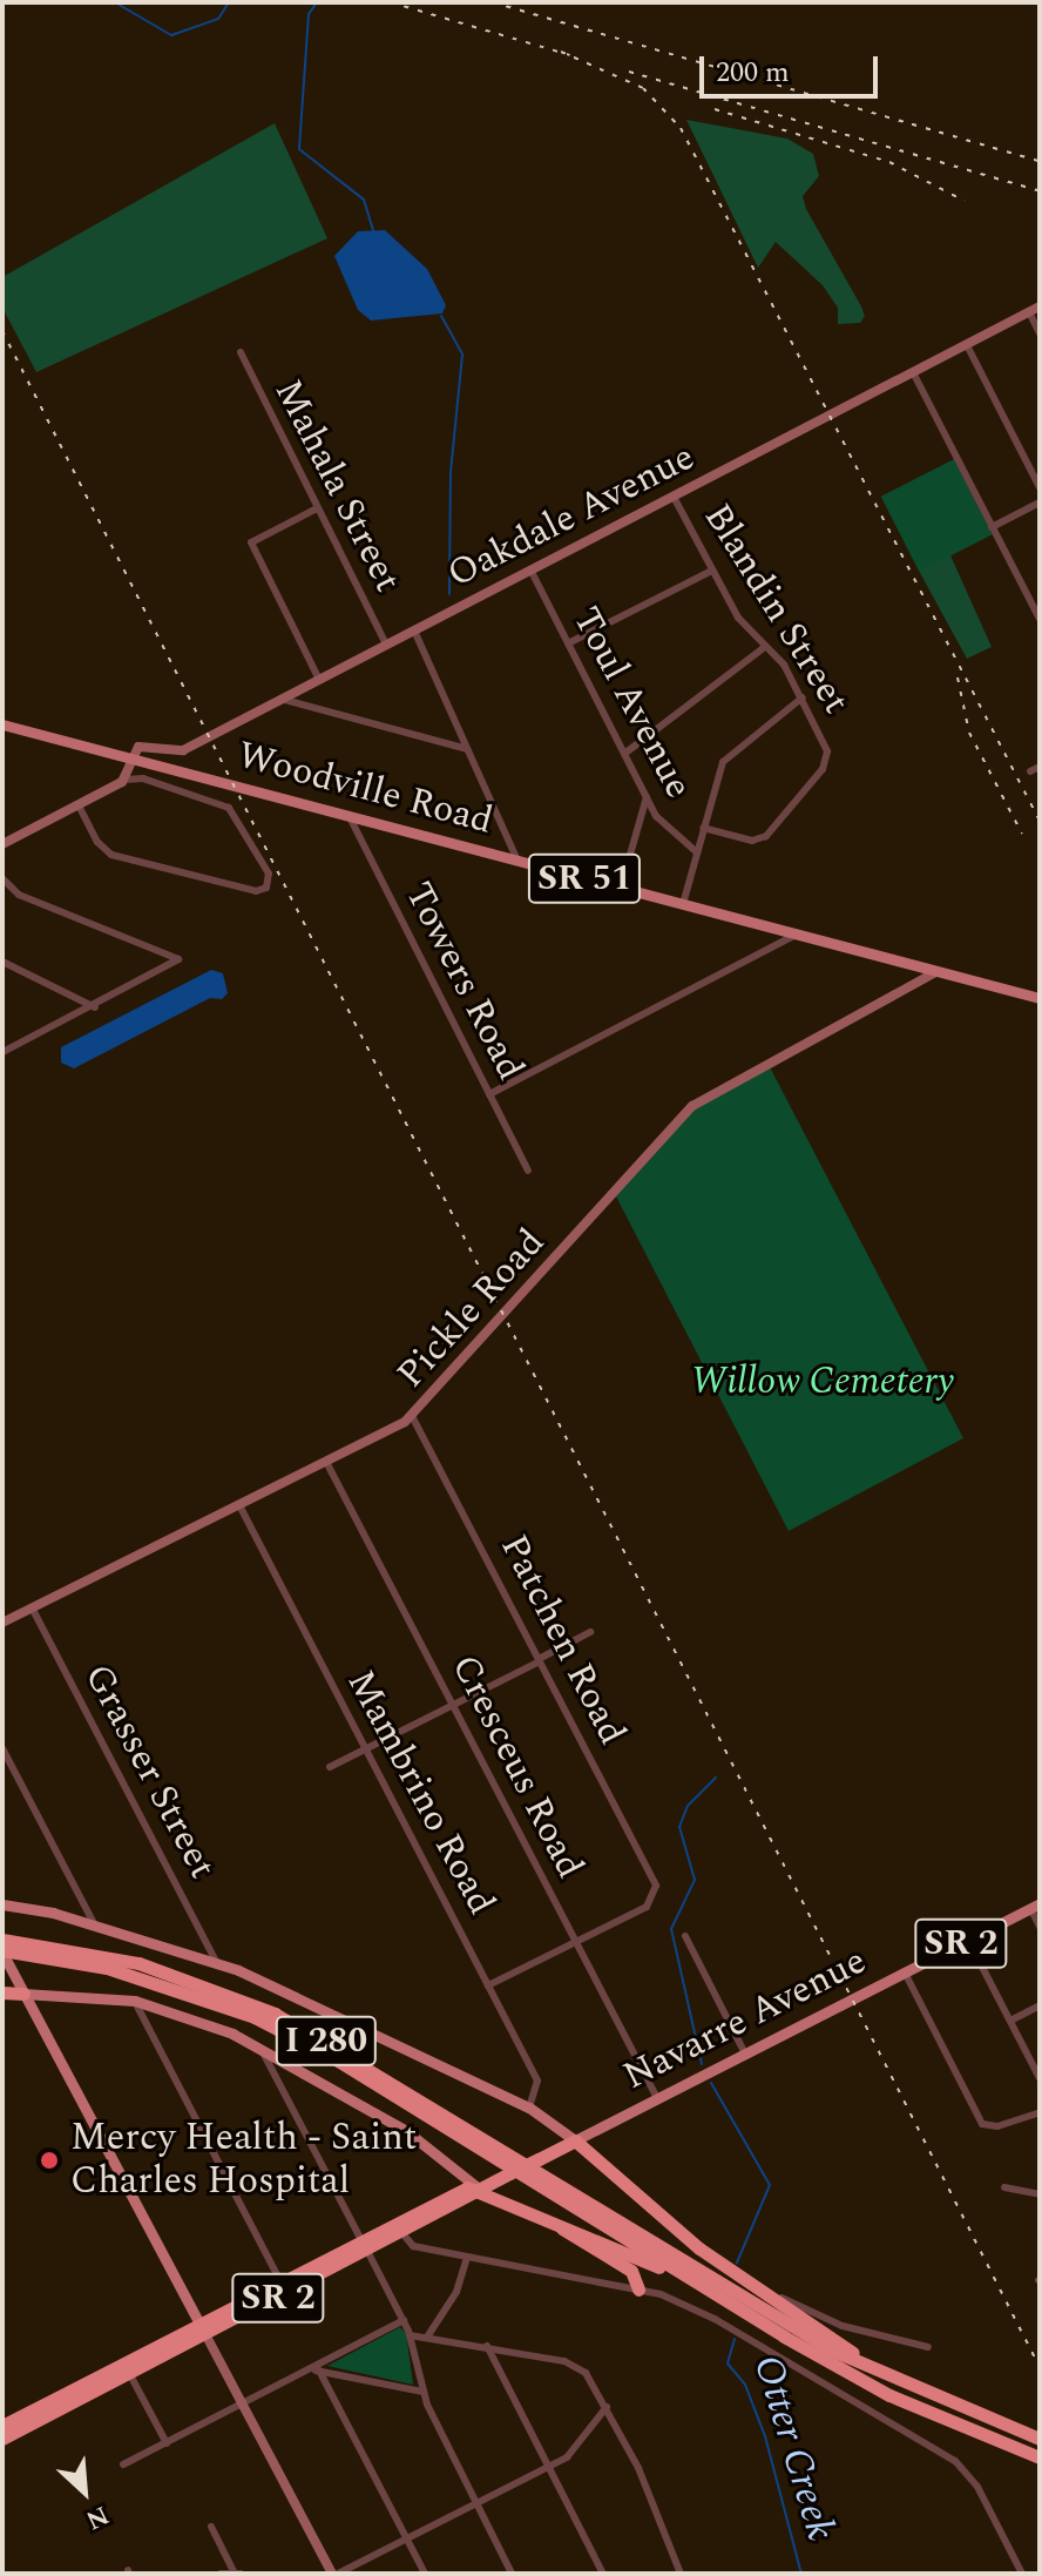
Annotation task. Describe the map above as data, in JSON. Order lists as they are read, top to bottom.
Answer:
{
  "streets": {
    "highway": ["SR 2", "Navarre Avenue", "I 280"],
    "main road": ["Woodville Road", "SR 51"],
    "street": [
      "Mahala Street",
      "Oakdale Avenue",
      "Blandin Street",
      "Toul Avenue",
      "Towers Road",
      "Pickle Road",
      "Patchen Road",
      "Cresceus Road",
      "Grasser Street",
      "Mambrino Road"
    ]
  },
  "crossings": [
    ["Mahala Street", "Oakdale Avenue"],
    ["Oakdale Avenue", "Blandin Street"],
    ["Oakdale Avenue", "Toul Avenue"],
    ["Oakdale Avenue", "Woodville Road"],
    ["Woodville Road", "Towers Road"],
    ["Woodville Road", "Pickle Road"],
    ["Pickle Road", "Patchen Road"],
    ["Pickle Road", "Cresceus Road"],
    ["Pickle Road", "Grasser Street"],
    ["Pickle Road", "Mambrino Road"],
    ["Patchen Road", "Cresceus Road"],
    ["Cresceus Road", "Navarre Avenue"]
  ],
  "water": ["Otter Creek"],
  "parks": ["Willow Cemetery"],
  "places": ["Mercy Health - Saint Charles Hospital"],
  "scale_bar": "200 m",
  "north": "bottom right"
}
